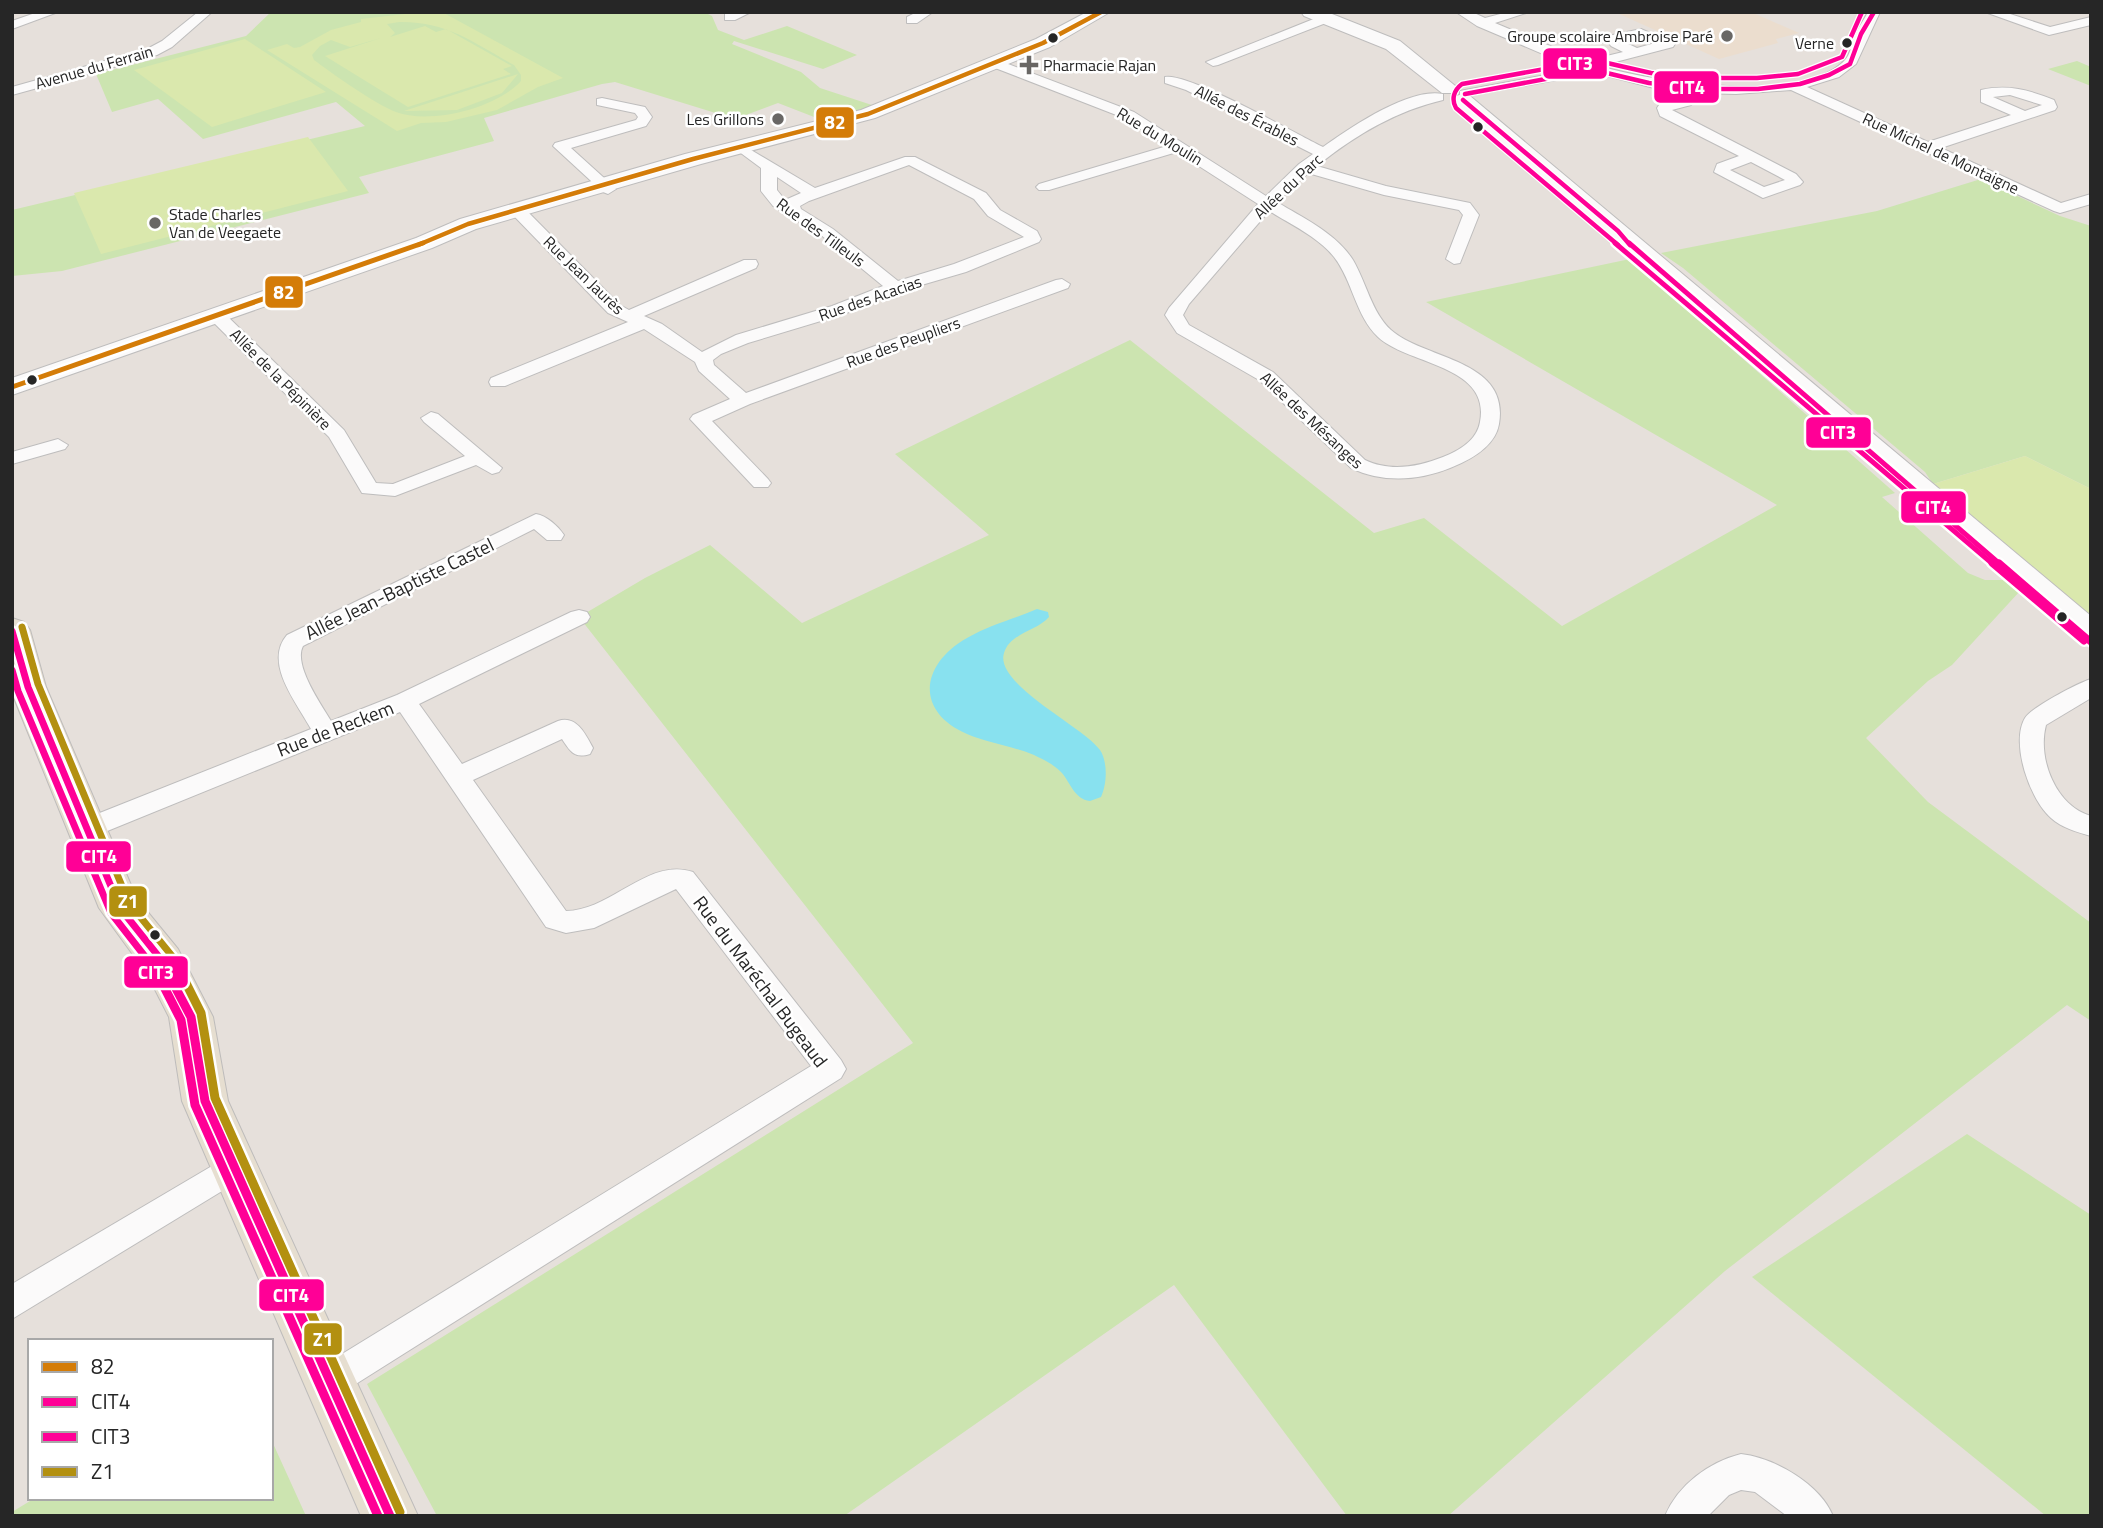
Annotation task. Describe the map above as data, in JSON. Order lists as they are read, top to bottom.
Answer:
{
  "streets": {
    "street": [
      "Avenue du Ferrain",
      "Allée des Érables",
      "Rue du Moulin",
      "Rue Michel de Montaigne",
      "Allée du Parc",
      "Rue des Tilleuls",
      "Rue Jean Jaurès",
      "Rue des Acacias",
      "Rue des Peupliers",
      "Allée de la Pépinière",
      "Allée des Mésanges",
      "Allée Jean-Baptiste Castel",
      "Rue de Reckem",
      "Rue du Maréchal Bugeaud"
    ]
  },
  "crossings": [
    ["Allée des Érables", "Allée du Parc"],
    ["Rue du Moulin", "Allée du Parc"],
    ["Rue du Moulin", "Allée des Mésanges"],
    ["Allée du Parc", "Allée des Mésanges"],
    ["Rue des Tilleuls", "Rue des Acacias"],
    ["Rue Jean Jaurès", "Rue des Acacias"],
    ["Rue Jean Jaurès", "Rue des Peupliers"],
    ["Allée Jean-Baptiste Castel", "Rue de Reckem"],
    ["Rue de Reckem", "Rue du Maréchal Bugeaud"]
  ],
  "places": {
    "other": [
      "Groupe scolaire Ambroise Paré",
      "Verne",
      "Les Grillons",
      "Stade Charles Van de Veegaete"
    ],
    "health": ["Pharmacie Rajan"]
  },
  "lines": [
    "transit line 82",
    "transit line CIT4",
    "transit line CIT3",
    "transit line Z1"
  ],
  "legend": [
    "82",
    "CIT4",
    "CIT3",
    "Z1"
  ]
}
